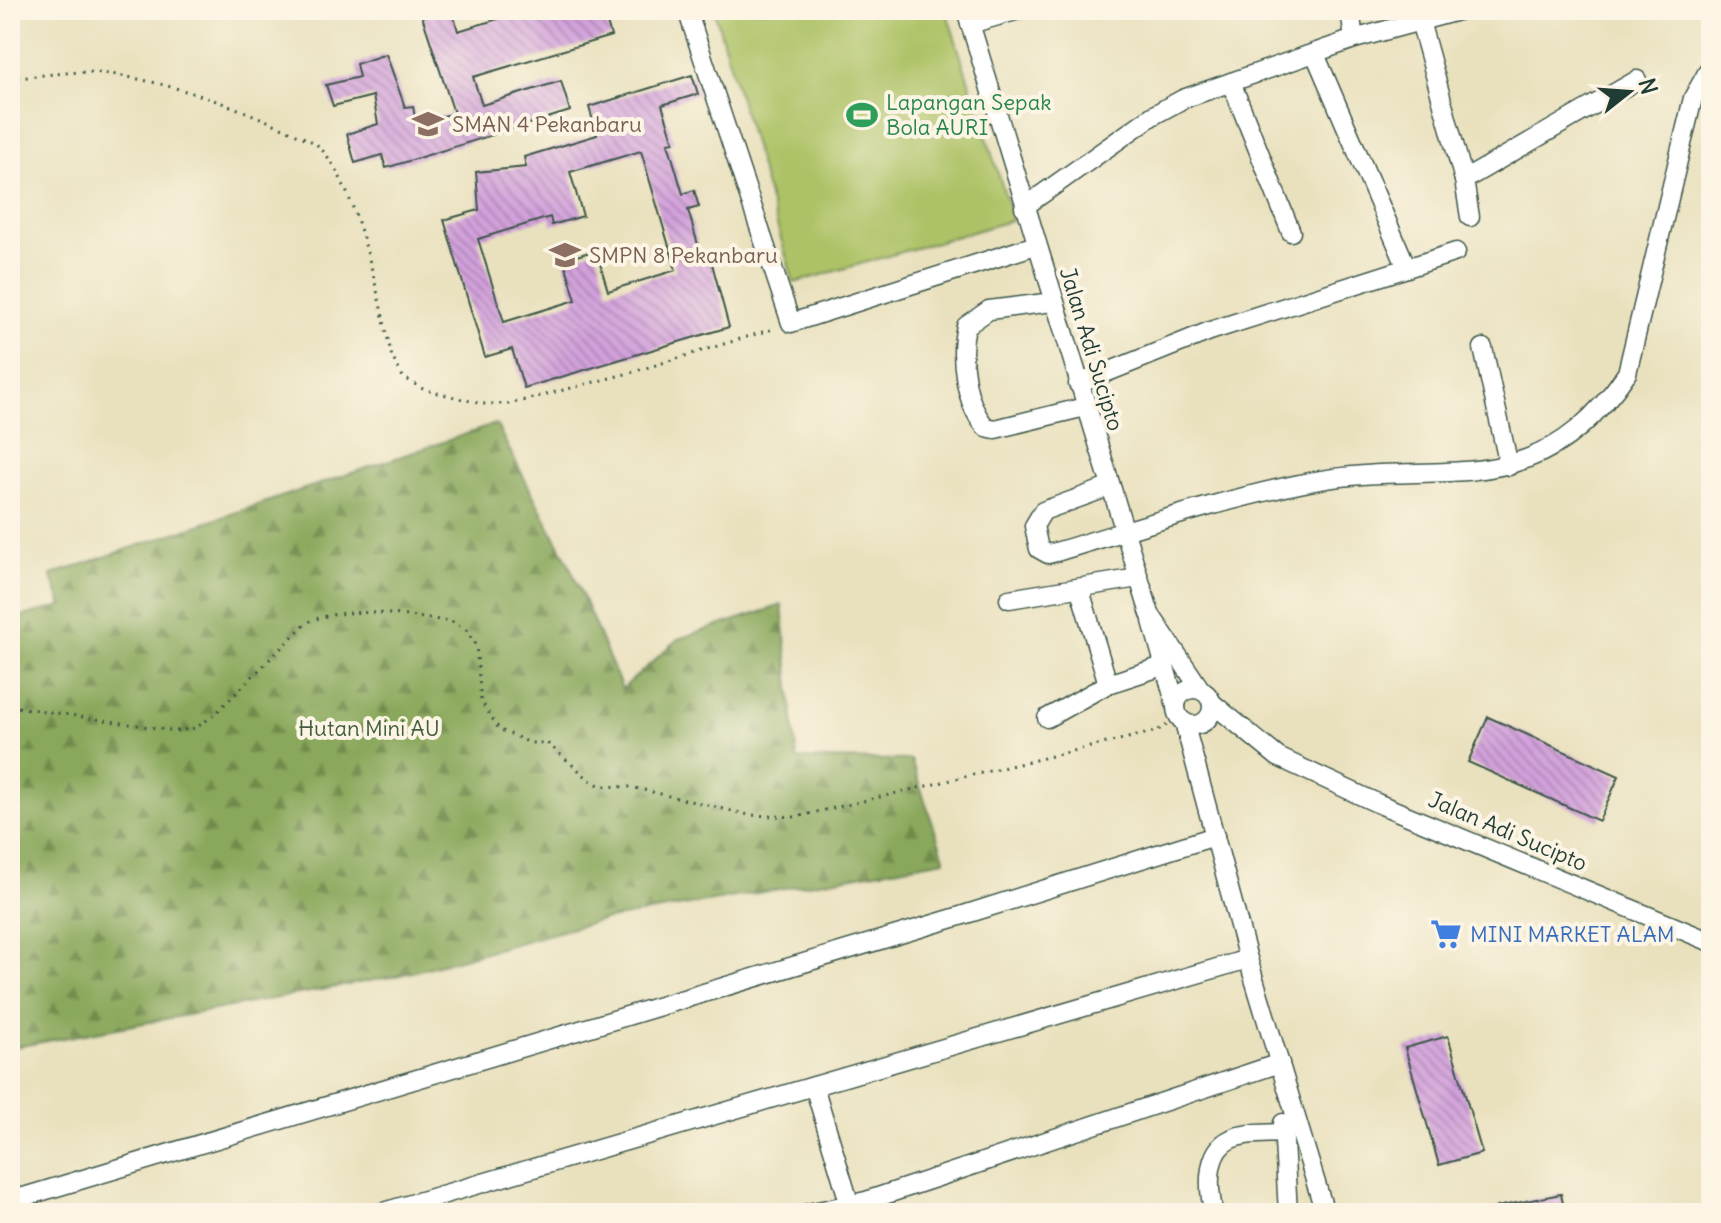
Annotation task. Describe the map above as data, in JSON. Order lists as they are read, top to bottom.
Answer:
{
  "streets": {
    "street": ["Jalan Adi Sucipto"]
  },
  "parks": ["Hutan Mini AU"],
  "places": {
    "sports": ["Lapangan Sepak Bola AURI"],
    "school or university": ["SMAN 4 Pekanbaru", "SMPN 8 Pekanbaru"],
    "supermarket": ["MINI MARKET ALAM"]
  },
  "north": "right"
}
